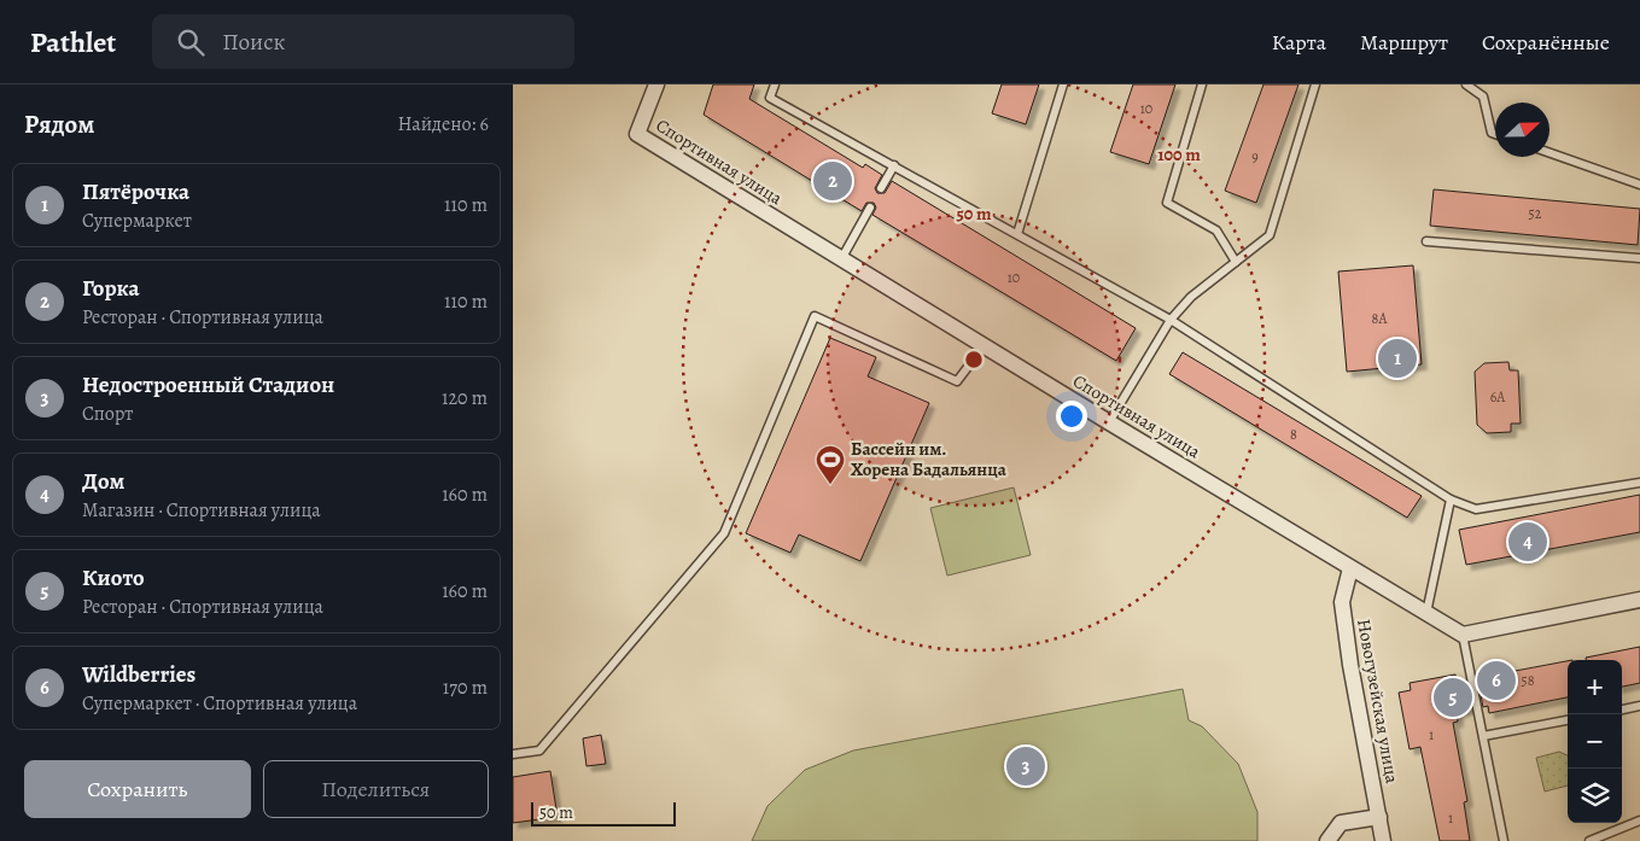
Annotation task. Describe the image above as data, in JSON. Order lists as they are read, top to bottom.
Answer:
{
  "streets": {
    "street": ["Спортивная улица", "Новогузейская улица"]
  },
  "crossings": [
    ["Спортивная улица", "Новогузейская улица"]
  ],
  "places": {
    "sports": ["Бассейн им. Хорена Бадальянца"]
  },
  "house_numbers": [
    "10",
    "9",
    "52",
    "10",
    "8А",
    "6А",
    "8",
    "58",
    "1",
    "1"
  ],
  "scale_bar": "50 m",
  "north": "right",
  "page": {
    "header": "Pathlet",
    "search": "Поиск",
    "nav": ["Карта", "Маршрут", "Сохранённые"],
    "heading": ["Рядом", "Найдено: 6"],
    "pins": [
      "2",
      "1",
      "4",
      "6",
      "5",
      "3"
    ],
    "list": [
      {
        "mark": "1",
        "name": "Пятёрочка",
        "note": "Супермаркет",
        "value": "110 m"
      },
      {
        "mark": "2",
        "name": "Горка",
        "note": "Ресторан · Спортивная улица",
        "value": "110 m"
      },
      {
        "mark": "3",
        "name": "Недостроенный Стадион",
        "note": "Спорт",
        "value": "120 m"
      },
      {
        "mark": "4",
        "name": "Дом",
        "note": "Магазин · Спортивная улица",
        "value": "160 m"
      },
      {
        "mark": "5",
        "name": "Киото",
        "note": "Ресторан · Спортивная улица",
        "value": "160 m"
      },
      {
        "mark": "6",
        "name": "Wildberries",
        "note": "Супермаркет · Спортивная улица",
        "value": "170 m"
      }
    ],
    "map_buttons": ["+", "−"],
    "buttons": ["Сохранить", "Поделиться"],
    "scale": "50 m"
  },
  "rings": ["100 m", "50 m"]
}
